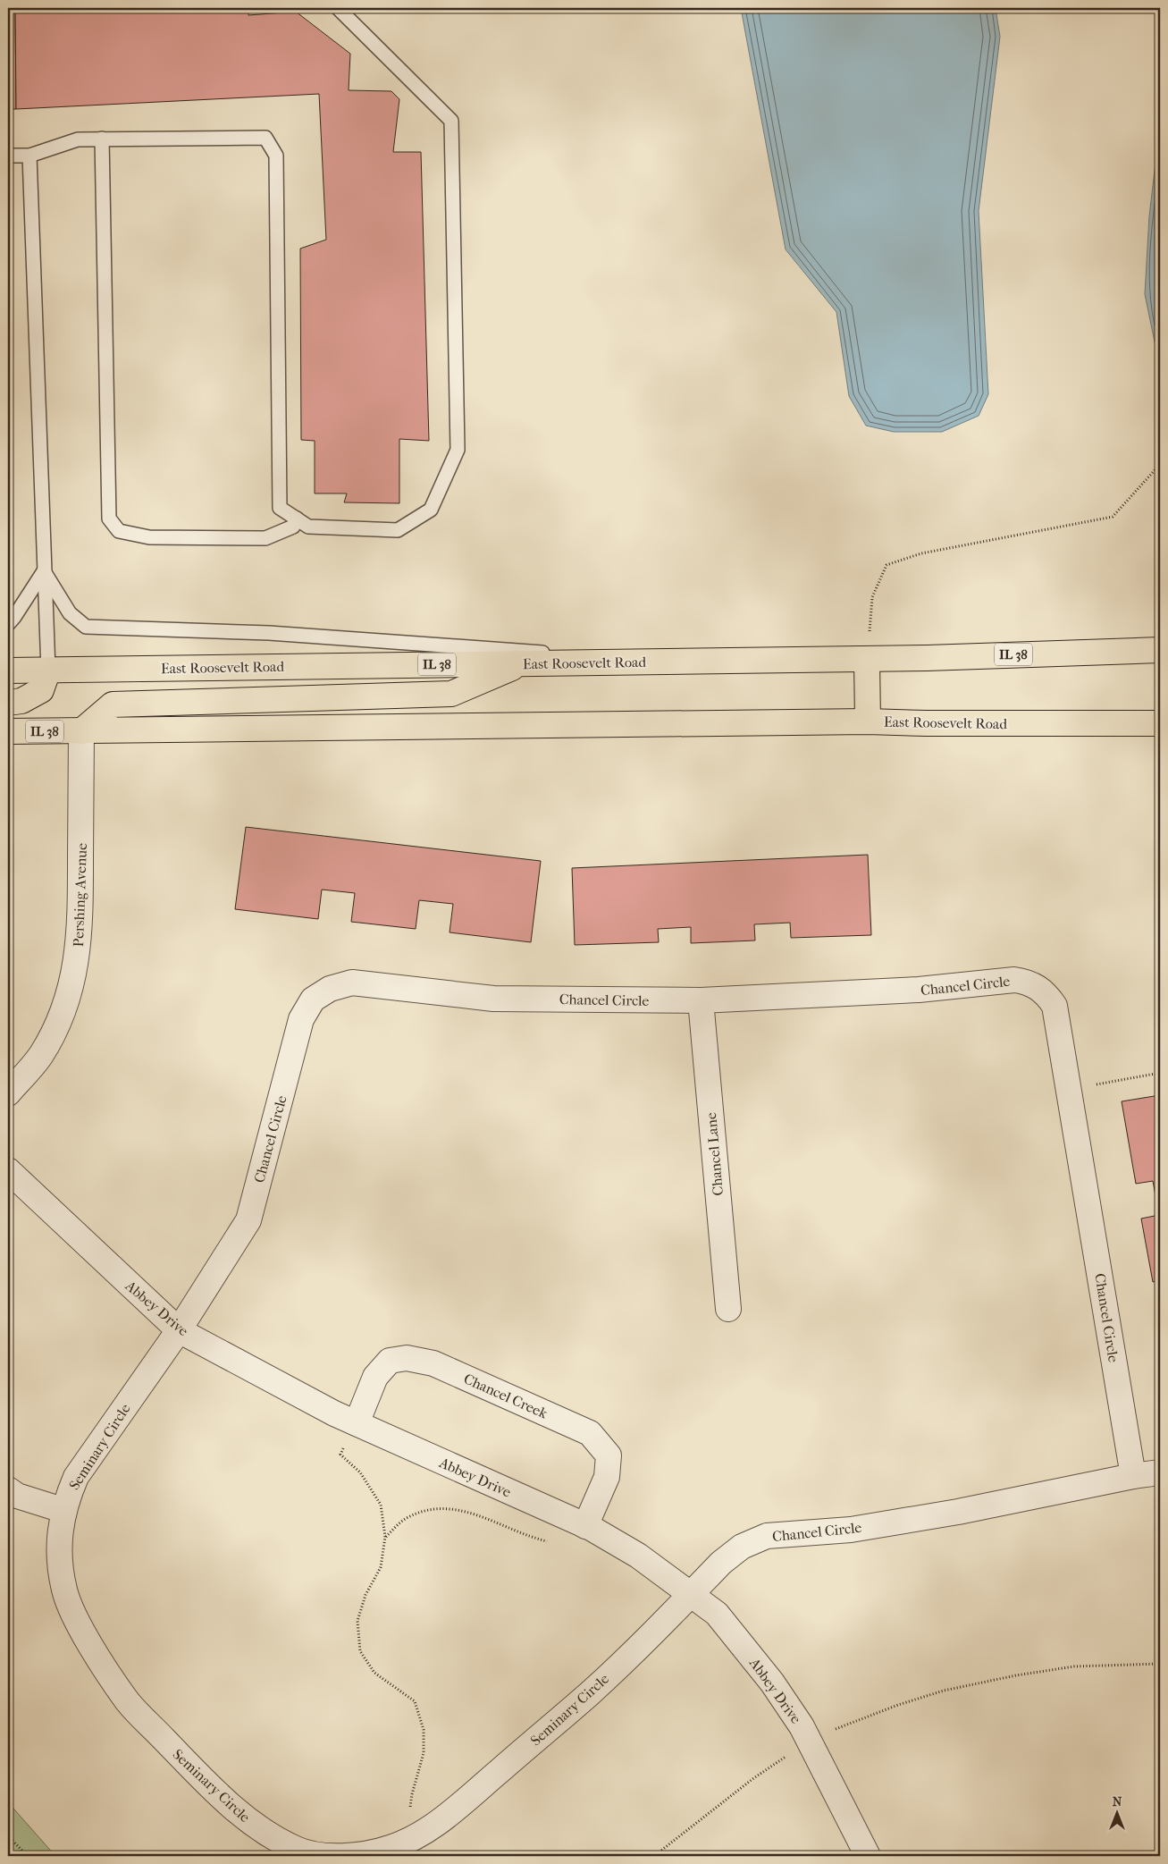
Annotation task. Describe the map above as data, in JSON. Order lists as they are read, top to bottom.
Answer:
{
  "streets": {
    "main road": ["IL 38", "East Roosevelt Road"],
    "street": [
      "Pershing Avenue",
      "Chancel Circle",
      "Chancel Lane",
      "Abbey Drive",
      "Chancel Creek",
      "Seminary Circle"
    ]
  },
  "crossings": [
    ["East Roosevelt Road", "Pershing Avenue"],
    ["Chancel Circle", "Chancel Lane"],
    ["Chancel Circle", "Abbey Drive"],
    ["Chancel Circle", "Seminary Circle"],
    ["Abbey Drive", "Chancel Creek"],
    ["Abbey Drive", "Seminary Circle"]
  ],
  "north": "top"
}
